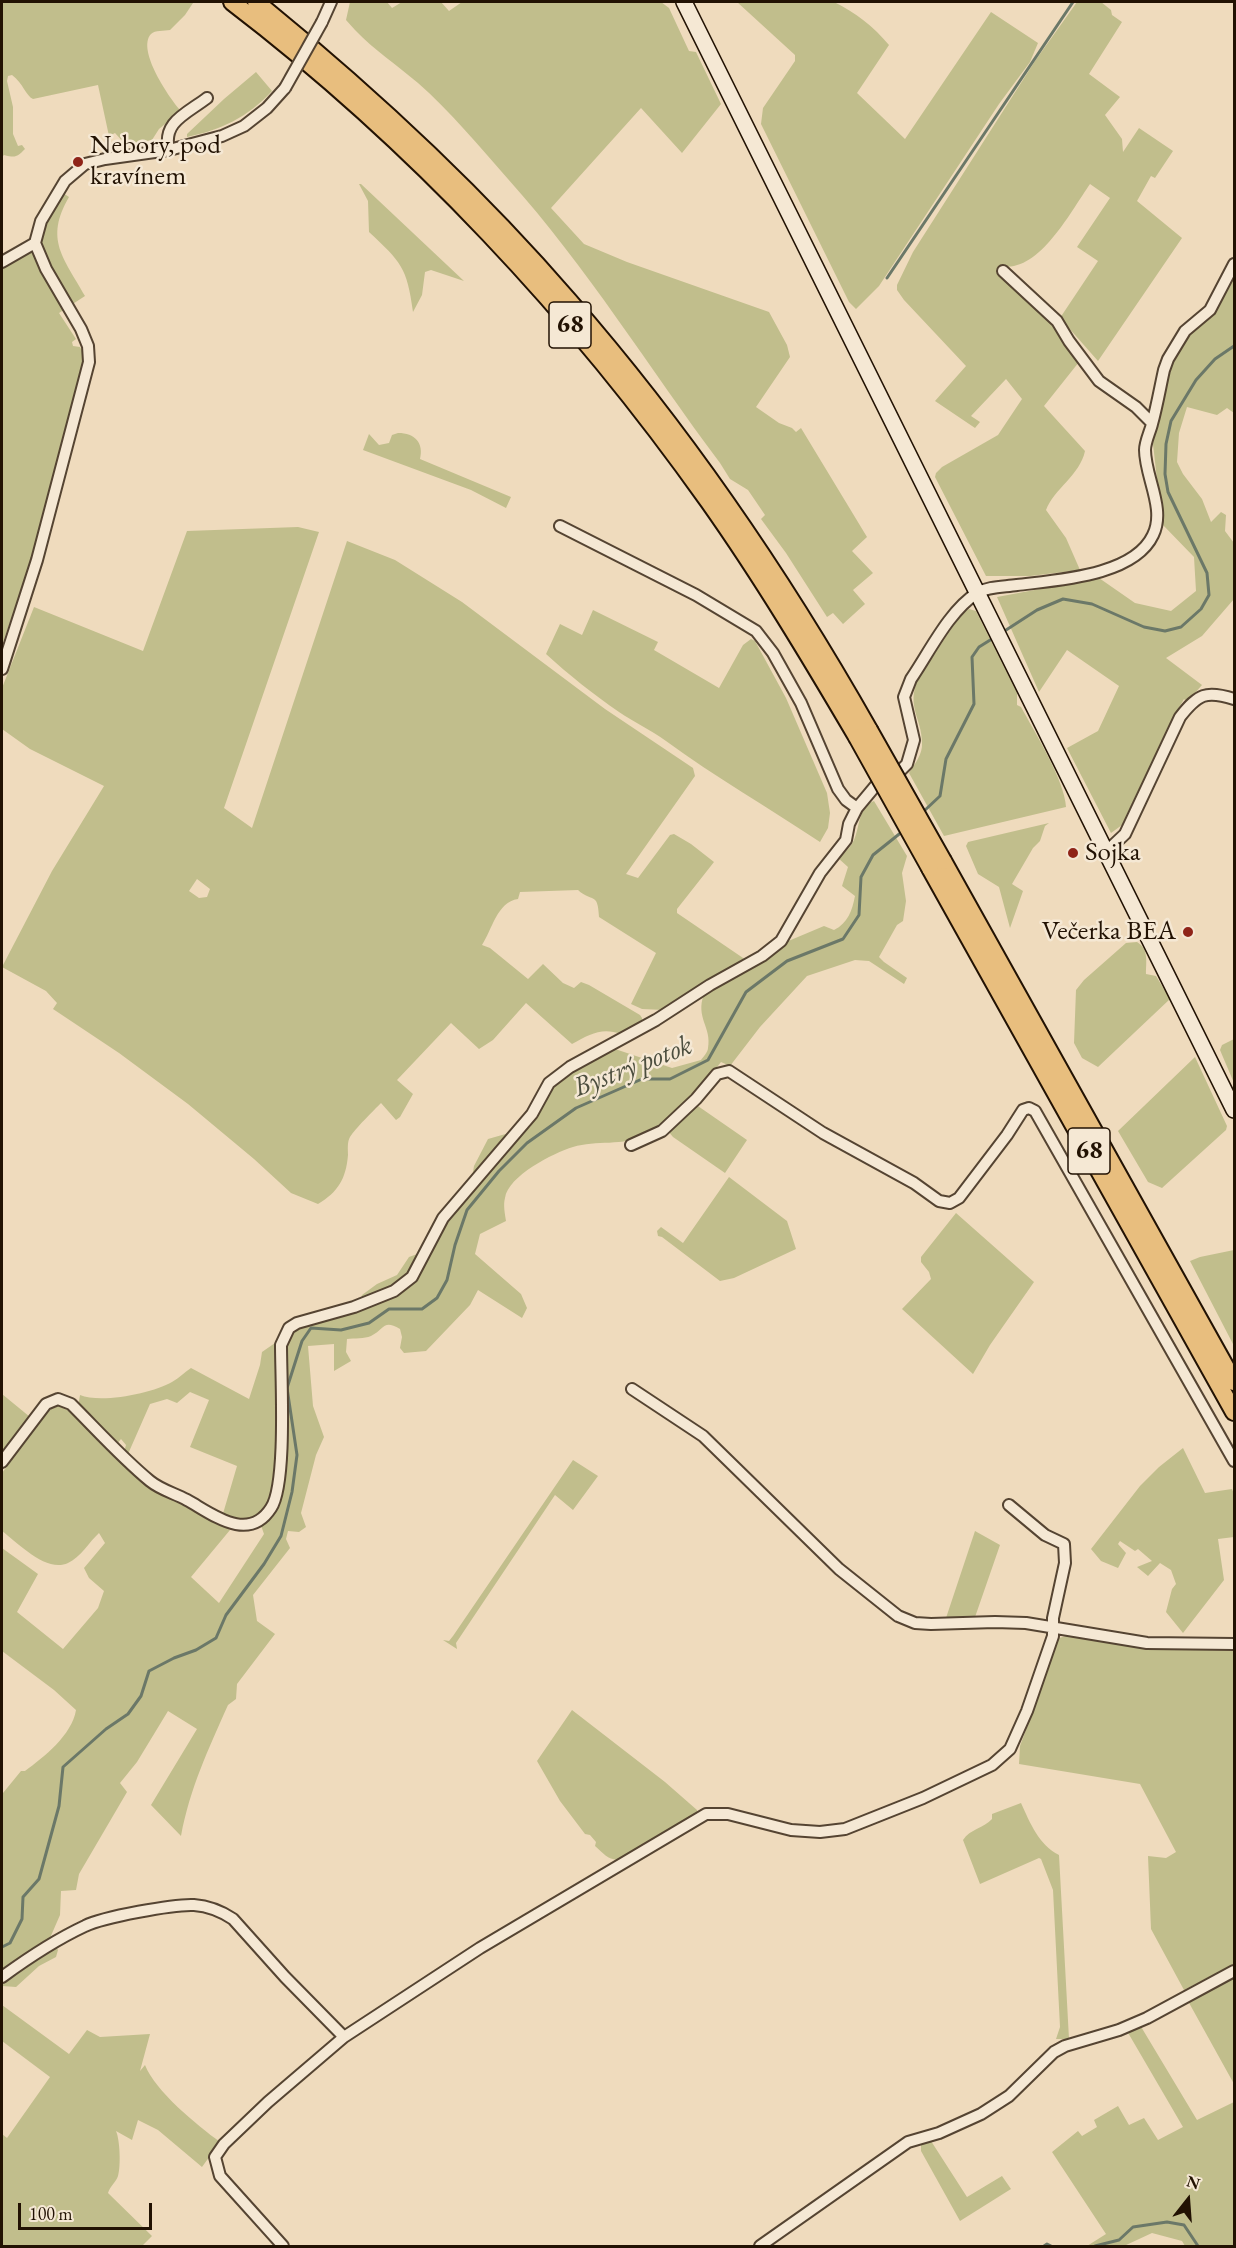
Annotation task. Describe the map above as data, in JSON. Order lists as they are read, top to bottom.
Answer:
{
  "streets": {
    "highway": ["68"]
  },
  "water": ["Bystrý potok"],
  "places": ["Nebory, pod kravínem", "Sojka", "Večerka BEA"],
  "scale_bar": "100 m",
  "north": "top"
}
